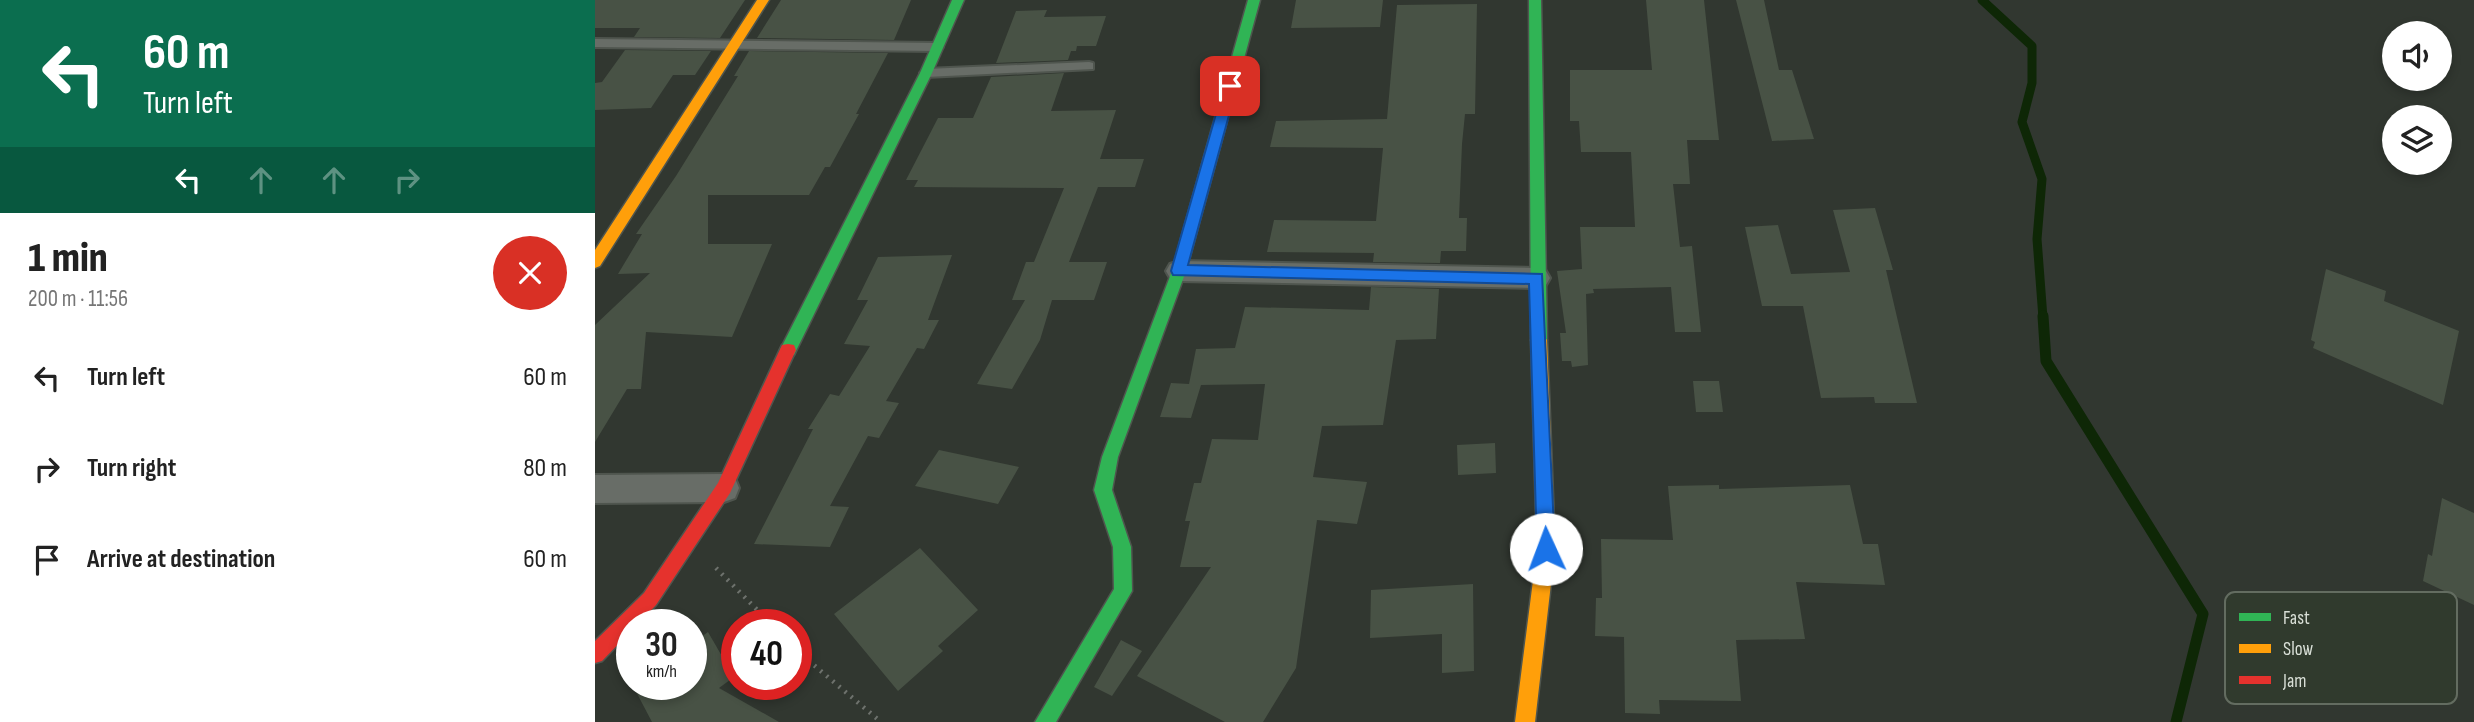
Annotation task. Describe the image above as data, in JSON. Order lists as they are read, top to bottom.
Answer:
{
  "legend": ["Fast", "Slow", "Jam"],
  "page": {
    "turn": ["60 m", "Turn left"],
    "heading": ["1 min", "200 m · 11:56"],
    "list": [
      {
        "name": "Turn left",
        "value": "60 m"
      },
      {
        "name": "Turn right",
        "value": "80 m"
      },
      {
        "name": "Arrive at destination",
        "value": "60 m"
      }
    ],
    "speed": "30 km/h",
    "limit": "40"
  }
}
